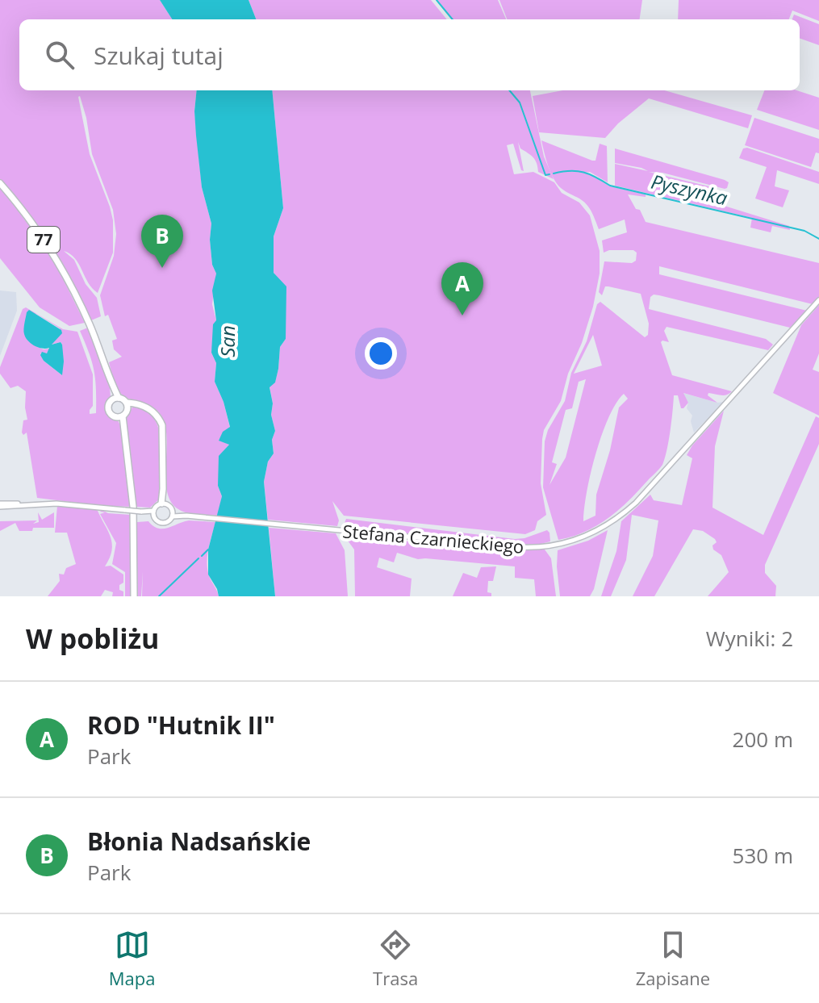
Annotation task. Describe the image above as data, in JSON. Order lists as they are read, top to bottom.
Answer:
{
  "streets": {
    "main road": ["77"],
    "street": ["Stefana Czarnieckiego"]
  },
  "water": ["Pyszynka", "San"],
  "page": {
    "search": "Szukaj tutaj",
    "pins": ["B", "A"],
    "heading": ["W pobliżu", "Wyniki: 2"],
    "list": [
      {
        "mark": "A",
        "name": "ROD \"Hutnik II\"",
        "note": "Park",
        "value": "200 m"
      },
      {
        "mark": "B",
        "name": "Błonia Nadsańskie",
        "note": "Park",
        "value": "530 m"
      }
    ],
    "nav": ["Mapa", "Trasa", "Zapisane"]
  }
}
